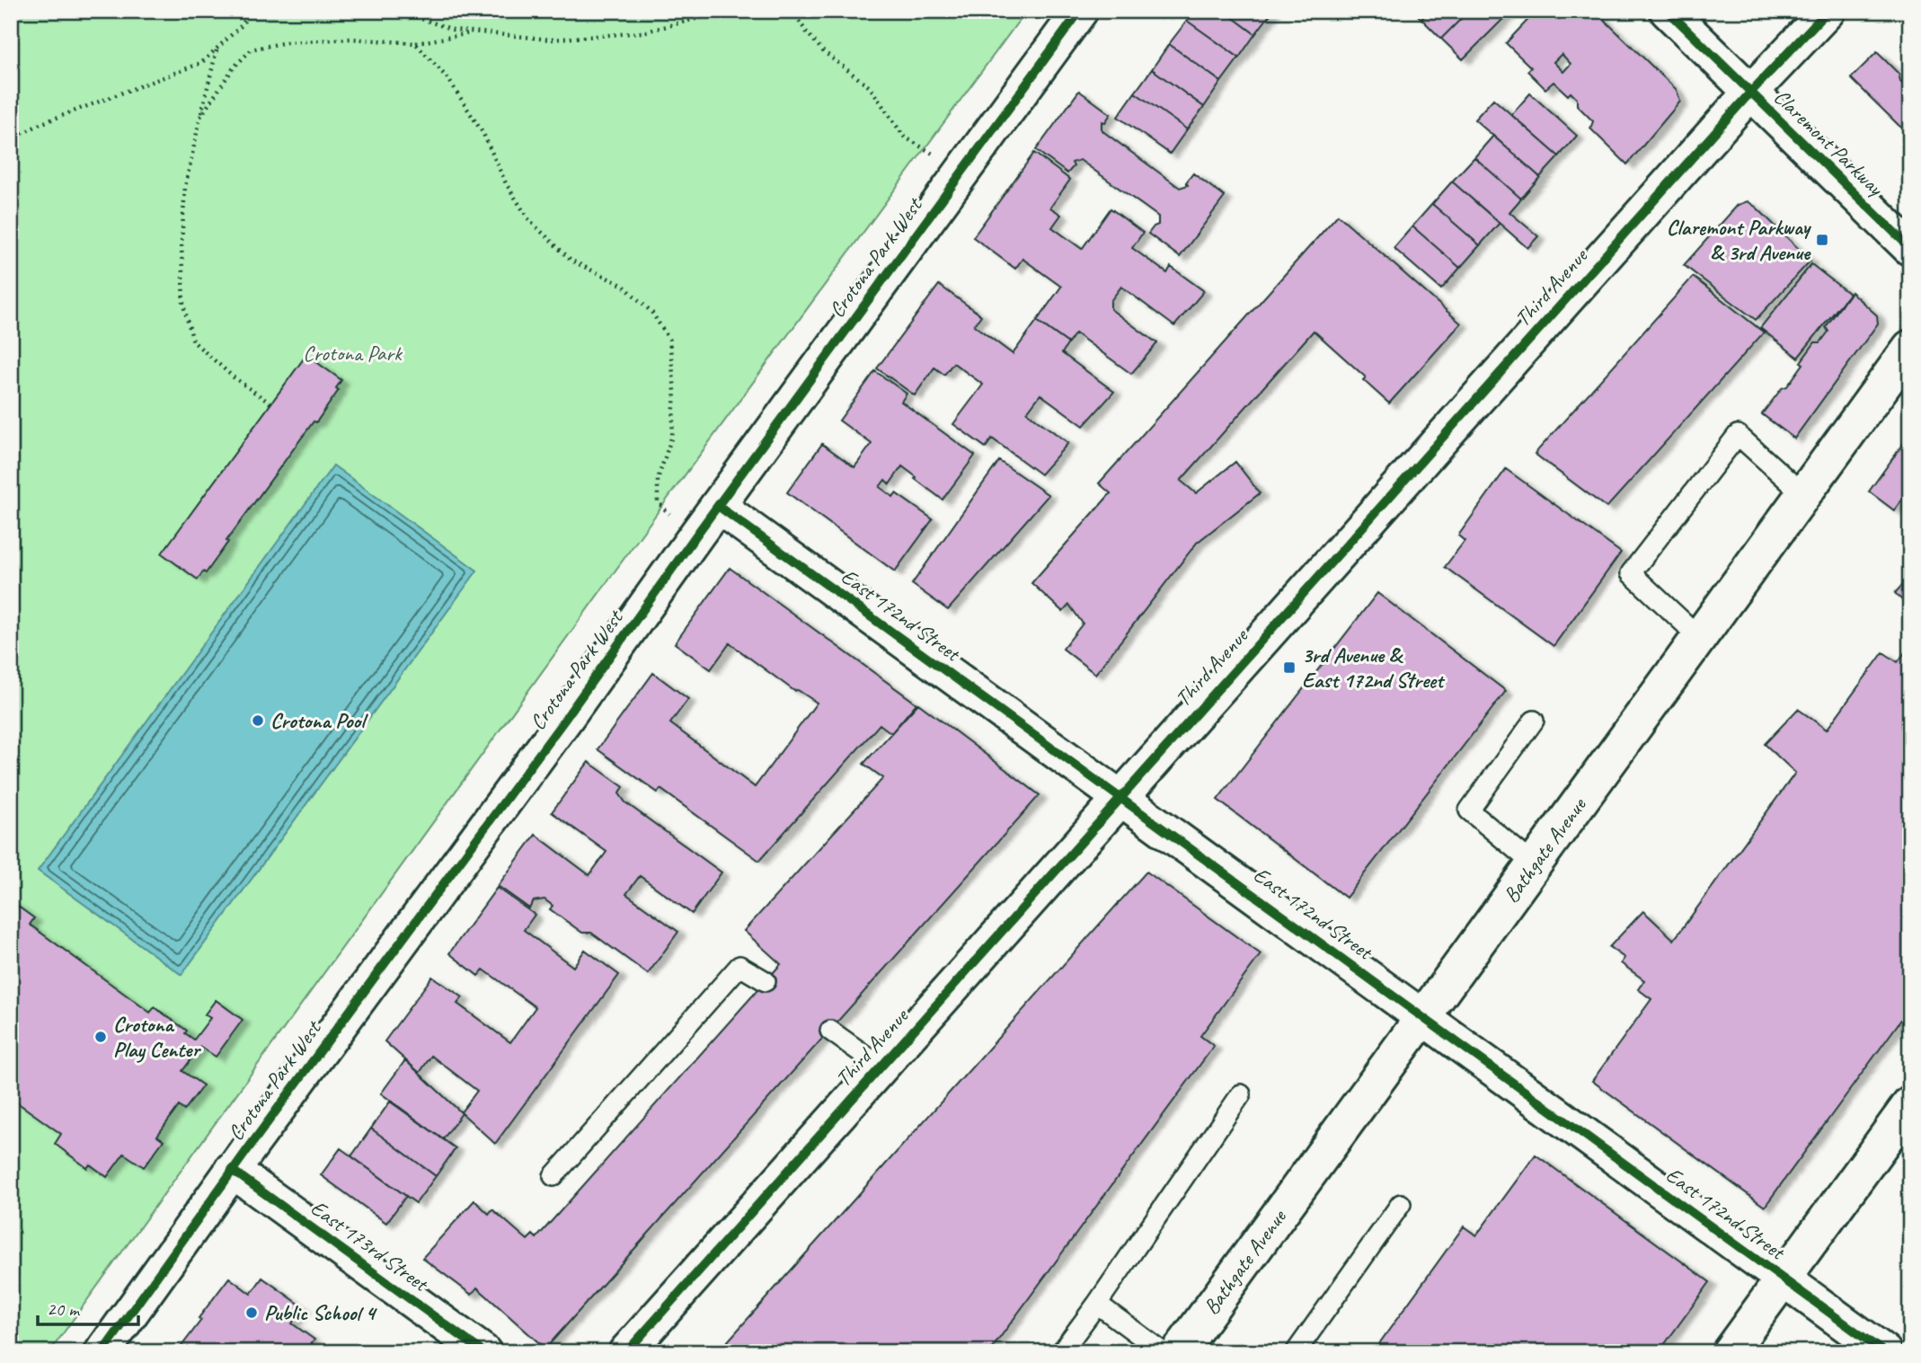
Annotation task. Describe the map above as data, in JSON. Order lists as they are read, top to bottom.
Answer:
{
  "streets": {
    "street": [
      "Claremont Parkway",
      "Crotona Park West",
      "Third Avenue",
      "East 172nd Street",
      "Bathgate Avenue",
      "East 173rd Street"
    ]
  },
  "crossings": [
    ["Claremont Parkway", "Third Avenue"],
    ["Crotona Park West", "East 172nd Street"],
    ["Crotona Park West", "East 173rd Street"],
    ["Third Avenue", "East 172nd Street"],
    ["East 172nd Street", "Bathgate Avenue"]
  ],
  "parks": ["Crotona Park"],
  "places": {
    "transit": ["Claremont Parkway & 3rd Avenue", "3rd Avenue & East 172nd Street"],
    "other": ["Crotona Pool", "Crotona Play Center", "Public School 4"]
  },
  "scale_bar": "20 m"
}
